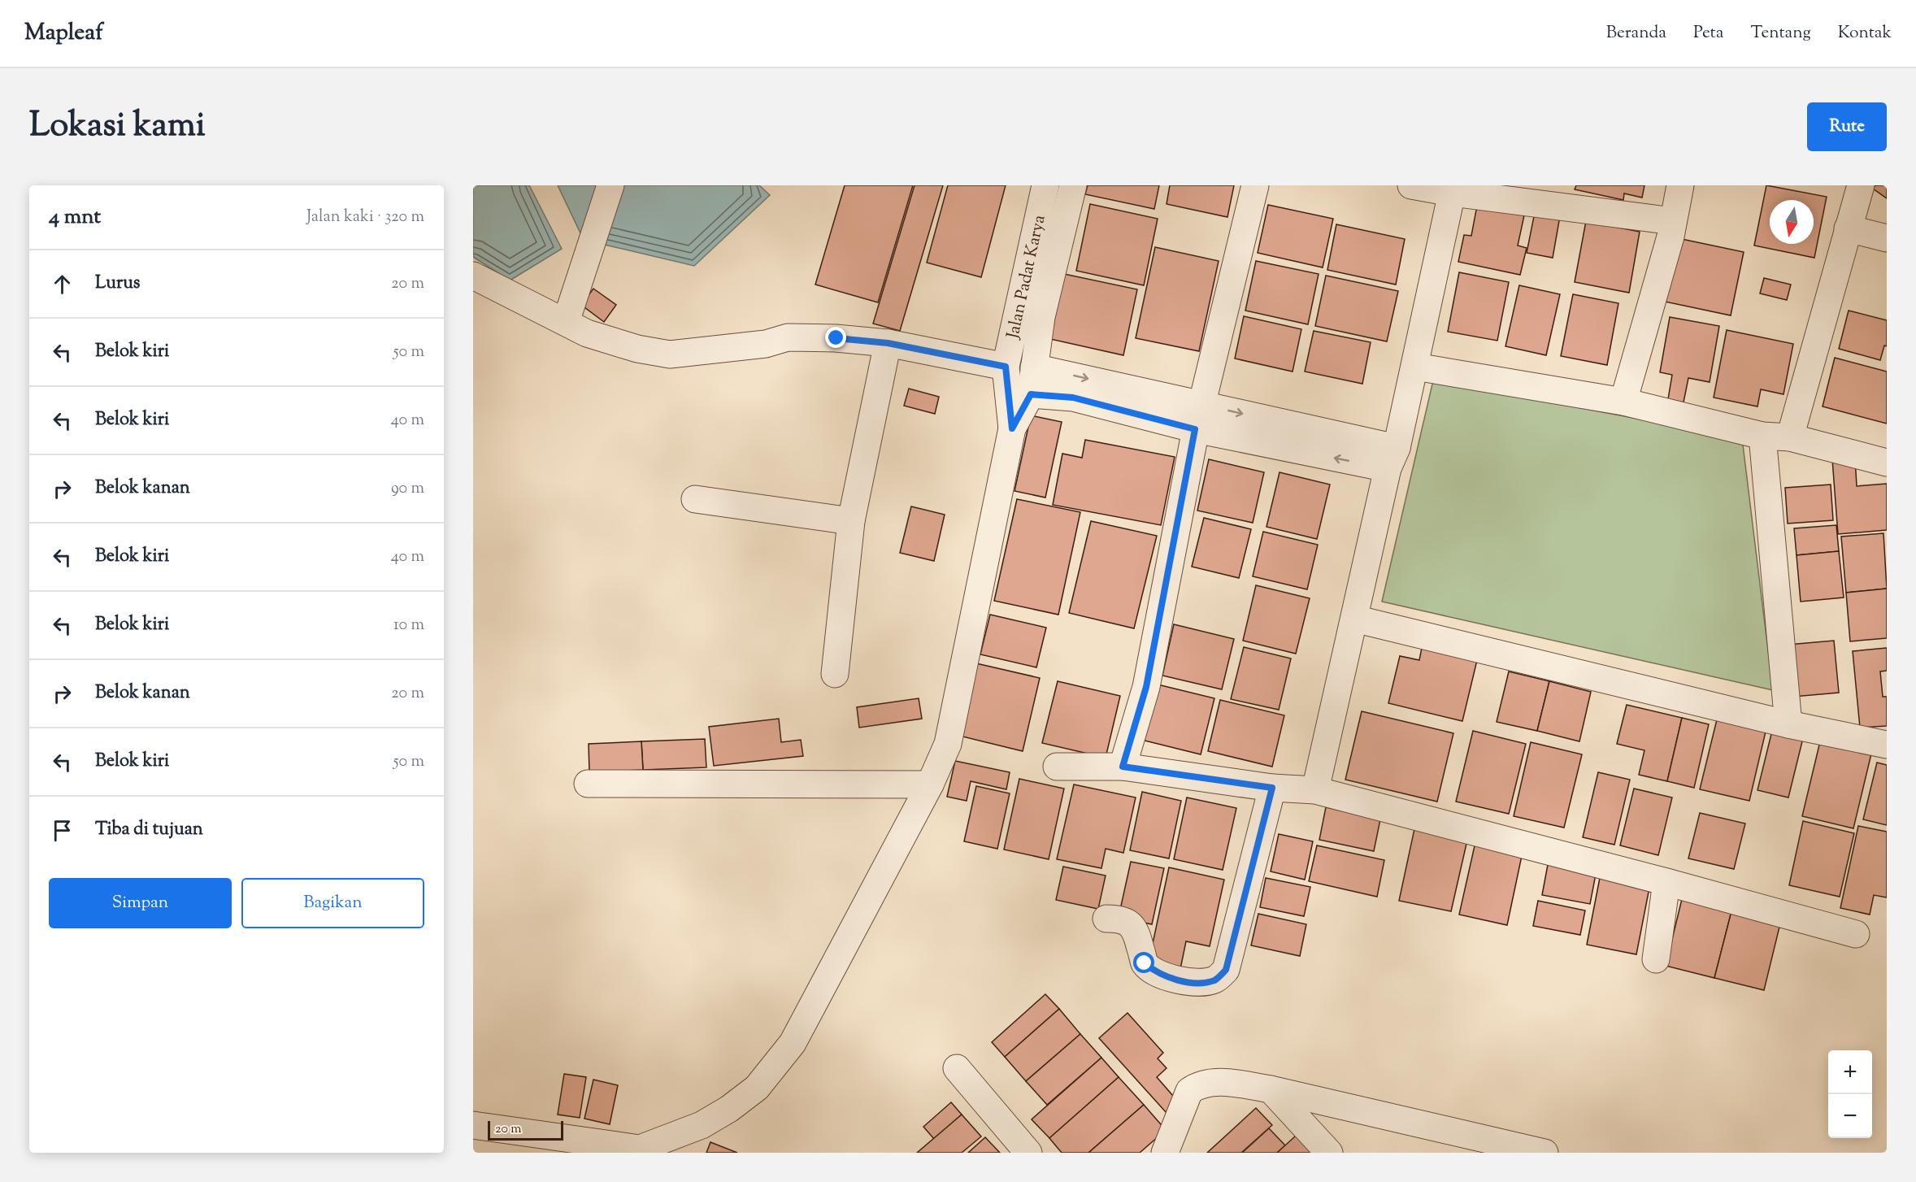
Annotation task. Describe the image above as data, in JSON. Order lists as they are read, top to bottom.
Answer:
{
  "streets": {
    "street": ["Jalan Padat Karya"]
  },
  "scale_bar": "20 m",
  "north": "bottom",
  "page": {
    "header": "Mapleaf",
    "nav": [
      "Beranda",
      "Peta",
      "Tentang",
      "Kontak"
    ],
    "title": "Lokasi kami",
    "buttons": [
      "Rute",
      ["Simpan", "Bagikan"]
    ],
    "heading": ["4 mnt", "Jalan kaki · 320 m"],
    "list": [
      ["Lurus", "20 m"],
      ["Belok kiri", "50 m"],
      ["Belok kiri", "40 m"],
      ["Belok kanan", "90 m"],
      ["Belok kiri", "40 m"],
      ["Belok kiri", "10 m"],
      ["Belok kanan", "20 m"],
      ["Belok kiri", "50 m"],
      "Tiba di tujuan"
    ],
    "map_buttons": ["+", "−"],
    "scale": "20 m"
  }
}
